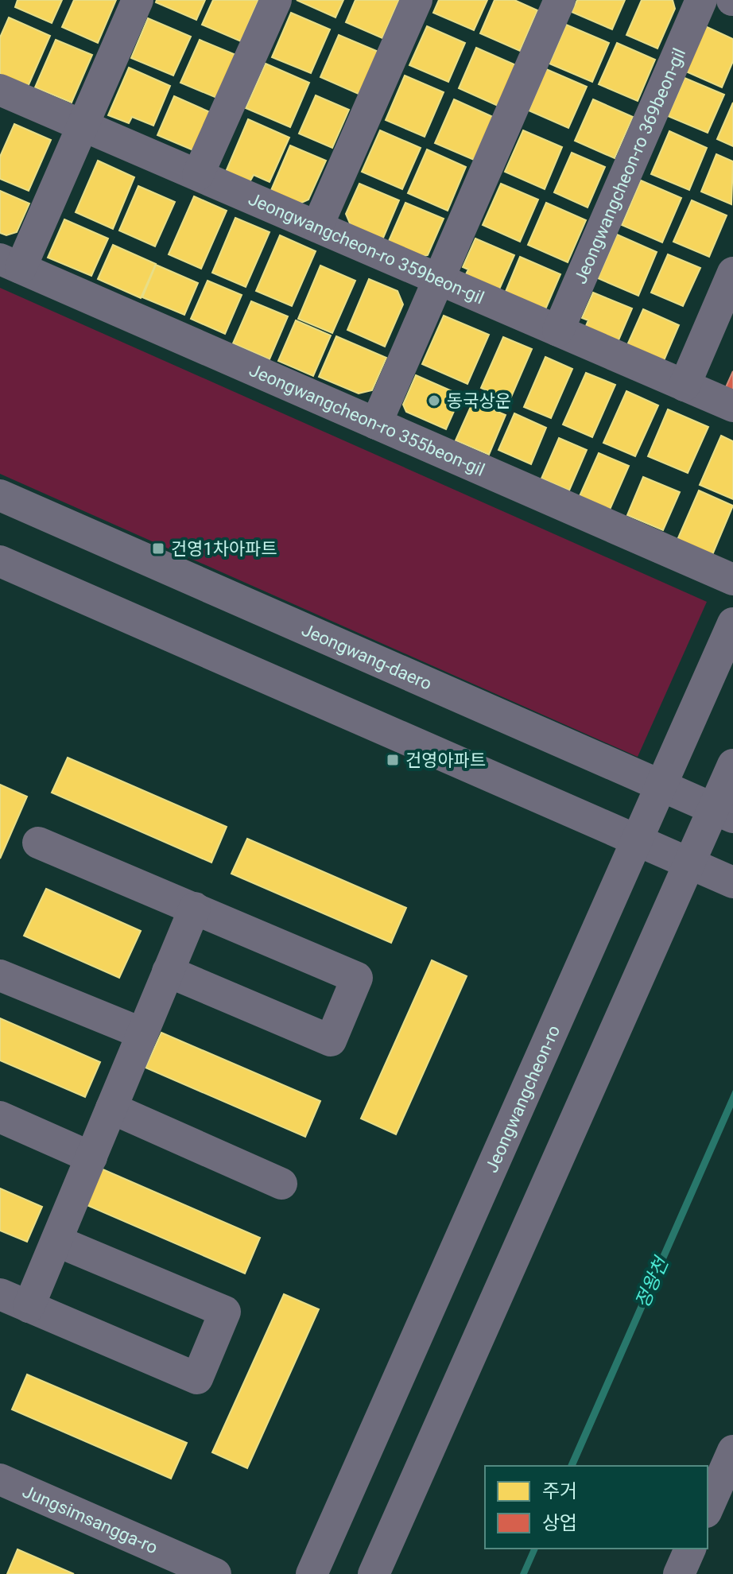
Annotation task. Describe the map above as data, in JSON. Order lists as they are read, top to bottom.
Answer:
{
  "streets": {
    "street": [
      "Jeongwangcheon-ro 369beon-gil",
      "Jeongwangcheon-ro 359beon-gil",
      "Jeongwangcheon-ro 355beon-gil",
      "Jeongwang-daero",
      "Jeongwangcheon-ro",
      "Jungsimsangga-ro"
    ]
  },
  "crossings": [
    ["Jeongwangcheon-ro 369beon-gil", "Jeongwangcheon-ro 359beon-gil"],
    ["Jeongwang-daero", "Jeongwangcheon-ro"]
  ],
  "water": ["정왕천"],
  "places": {
    "other": ["동국상운"],
    "transit": ["건영1차아파트", "건영아파트"]
  },
  "legend": ["주거", "상업"]
}
